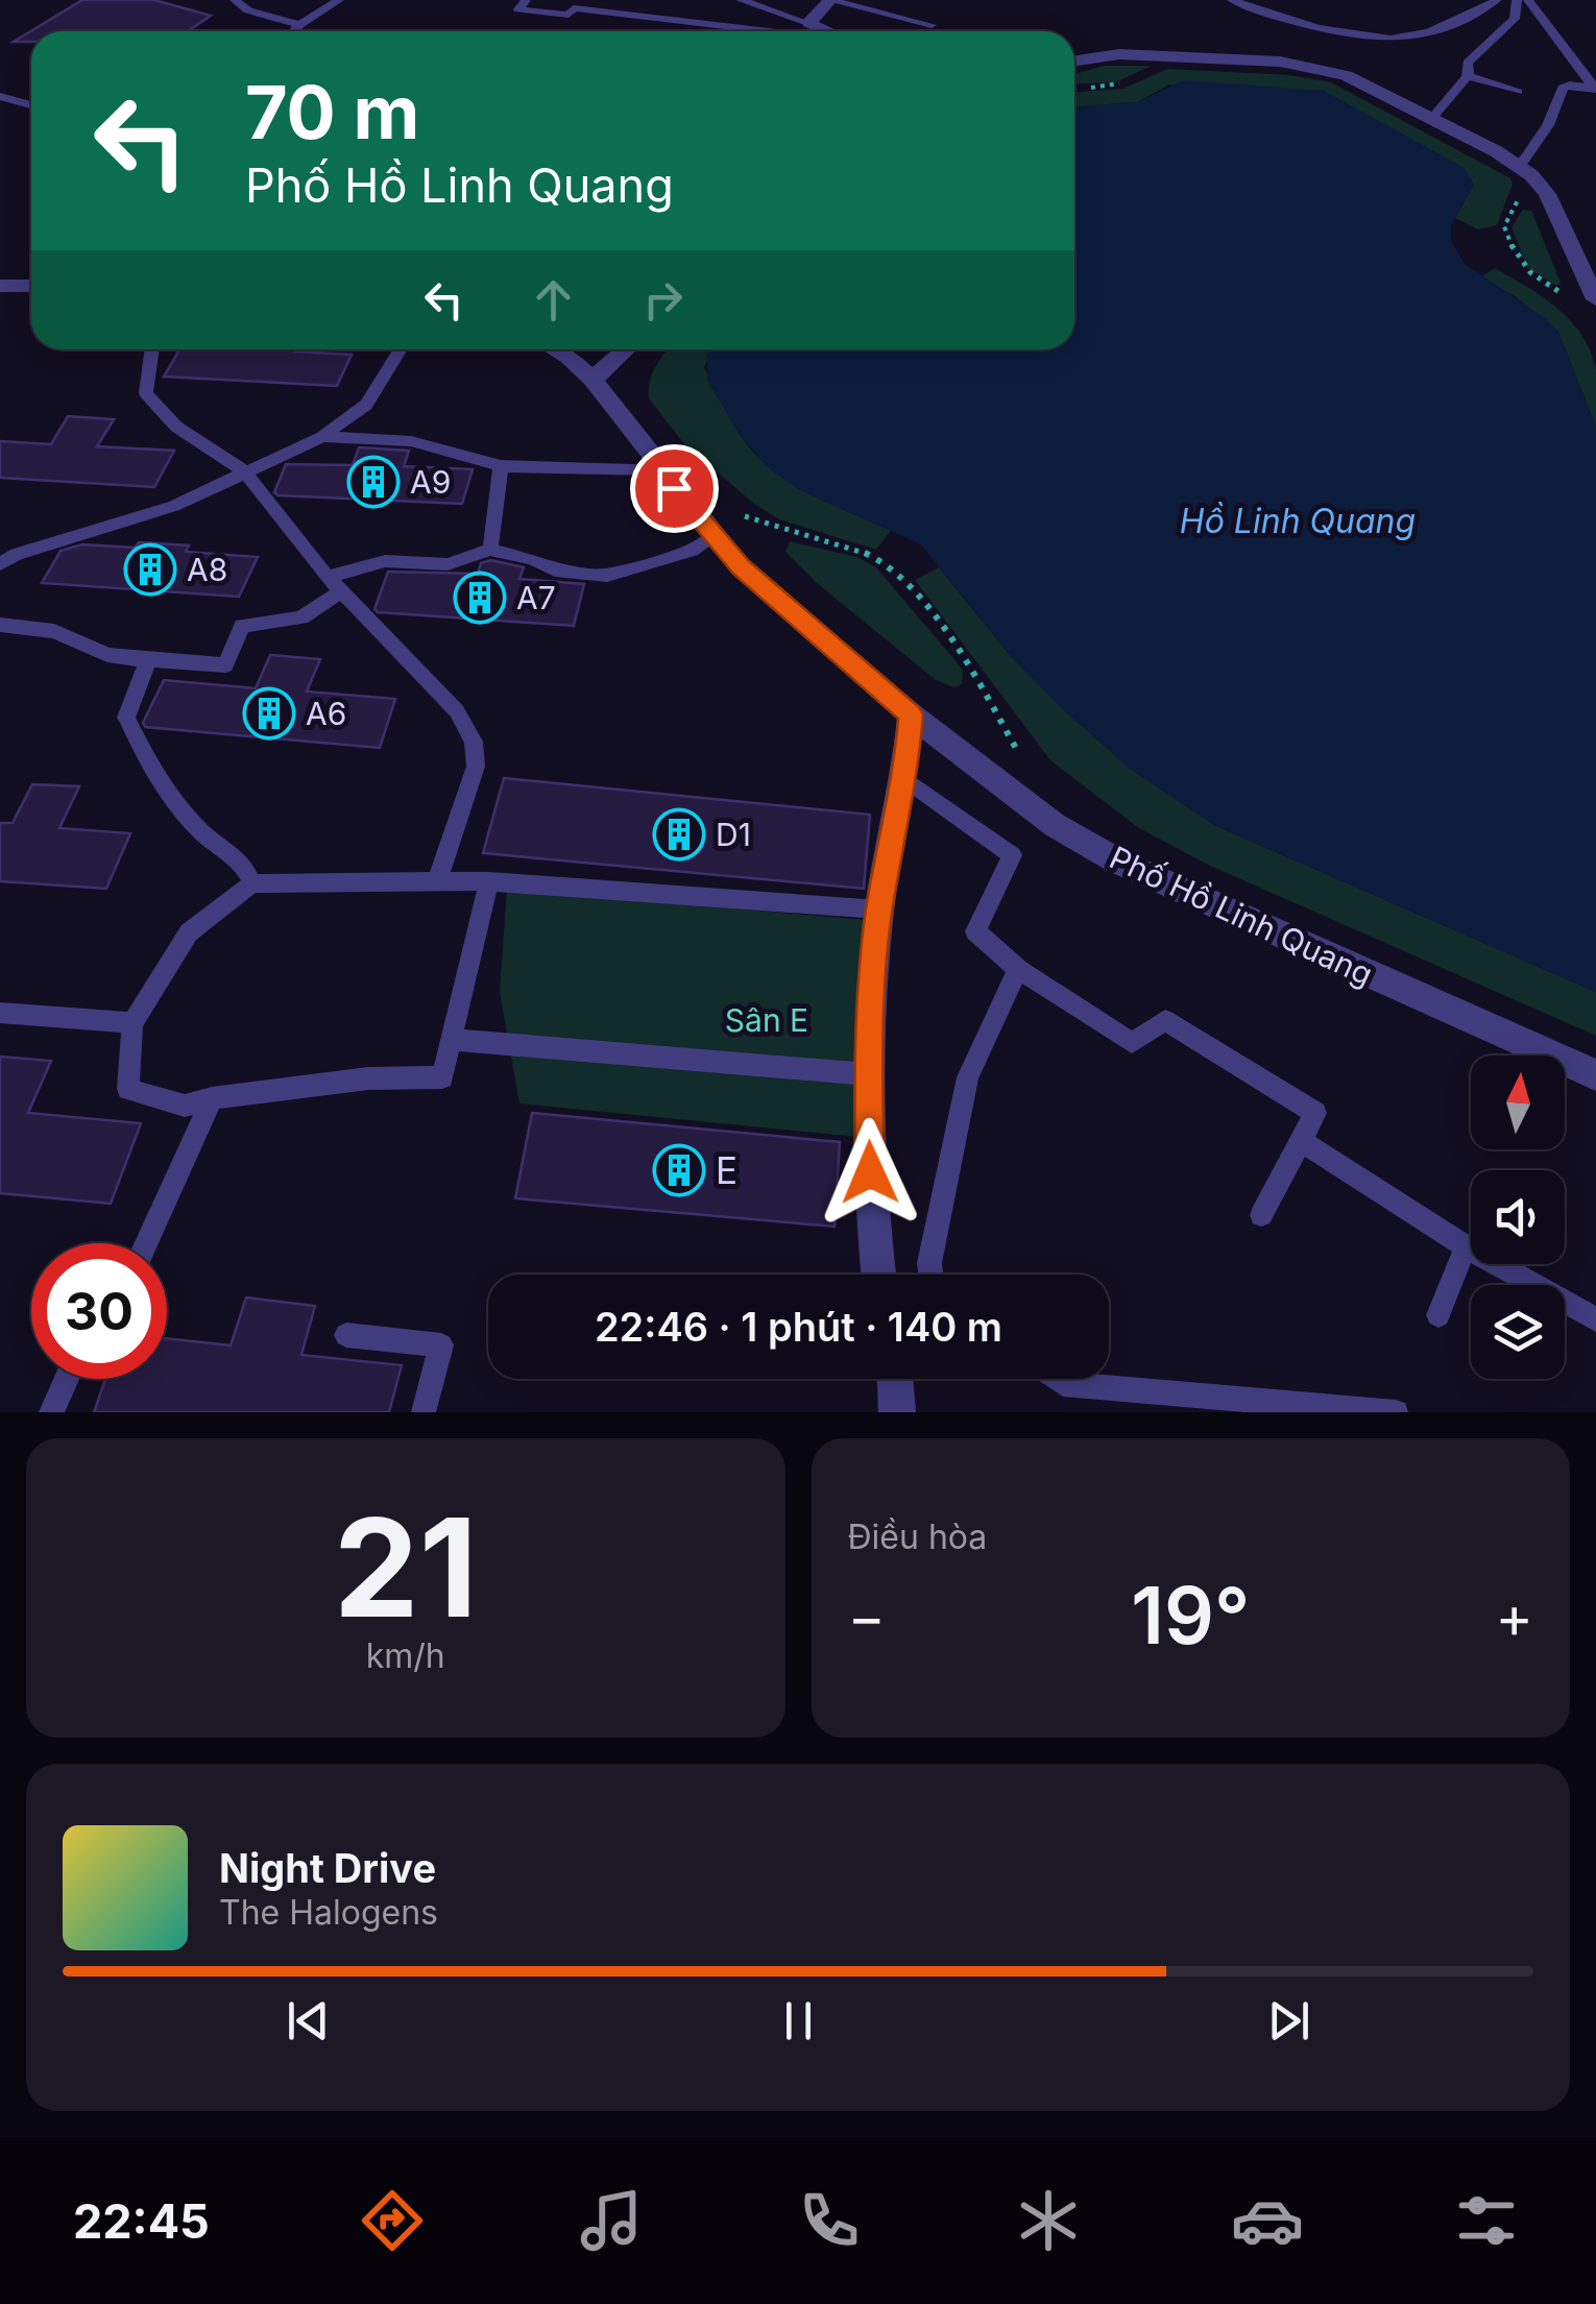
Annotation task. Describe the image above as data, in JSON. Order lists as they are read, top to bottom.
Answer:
{
  "streets": {
    "street": ["Phố Hồ Linh Quang"]
  },
  "water": ["Hồ Linh Quang"],
  "parks": ["Sân E"],
  "places": {
    "building": [
      "A9",
      "A8",
      "A7",
      "A6",
      "D1",
      "E"
    ]
  },
  "north": "top",
  "page": {
    "turn": ["70 m", "Phố Hồ Linh Quang"],
    "limit": "30",
    "trip": "22:46 · 1 phút · 140 m",
    "tile": [
      ["21", "km/h"],
      "Điều hòa"
    ],
    "heat": ["−", "19°", "+"],
    "song": ["Night Drive", "The Halogens"],
    "tabs": "22:45"
  }
}
